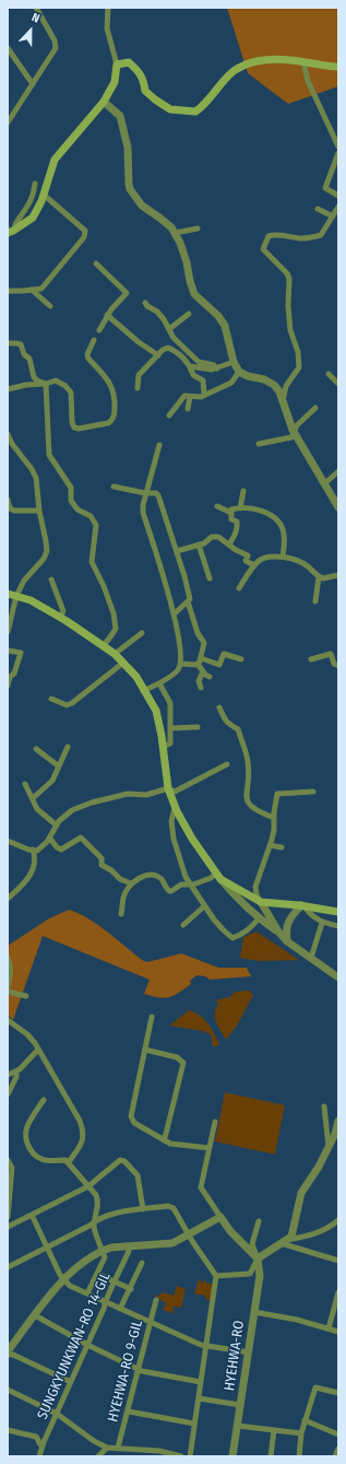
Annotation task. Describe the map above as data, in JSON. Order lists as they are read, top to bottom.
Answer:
{
  "streets": {
    "street": ["SUNGKYUNKWAN-RO 14-GIL", "HYEHWA-RO", "HYEHWA-RO 9-GIL"]
  },
  "north": "top"
}
